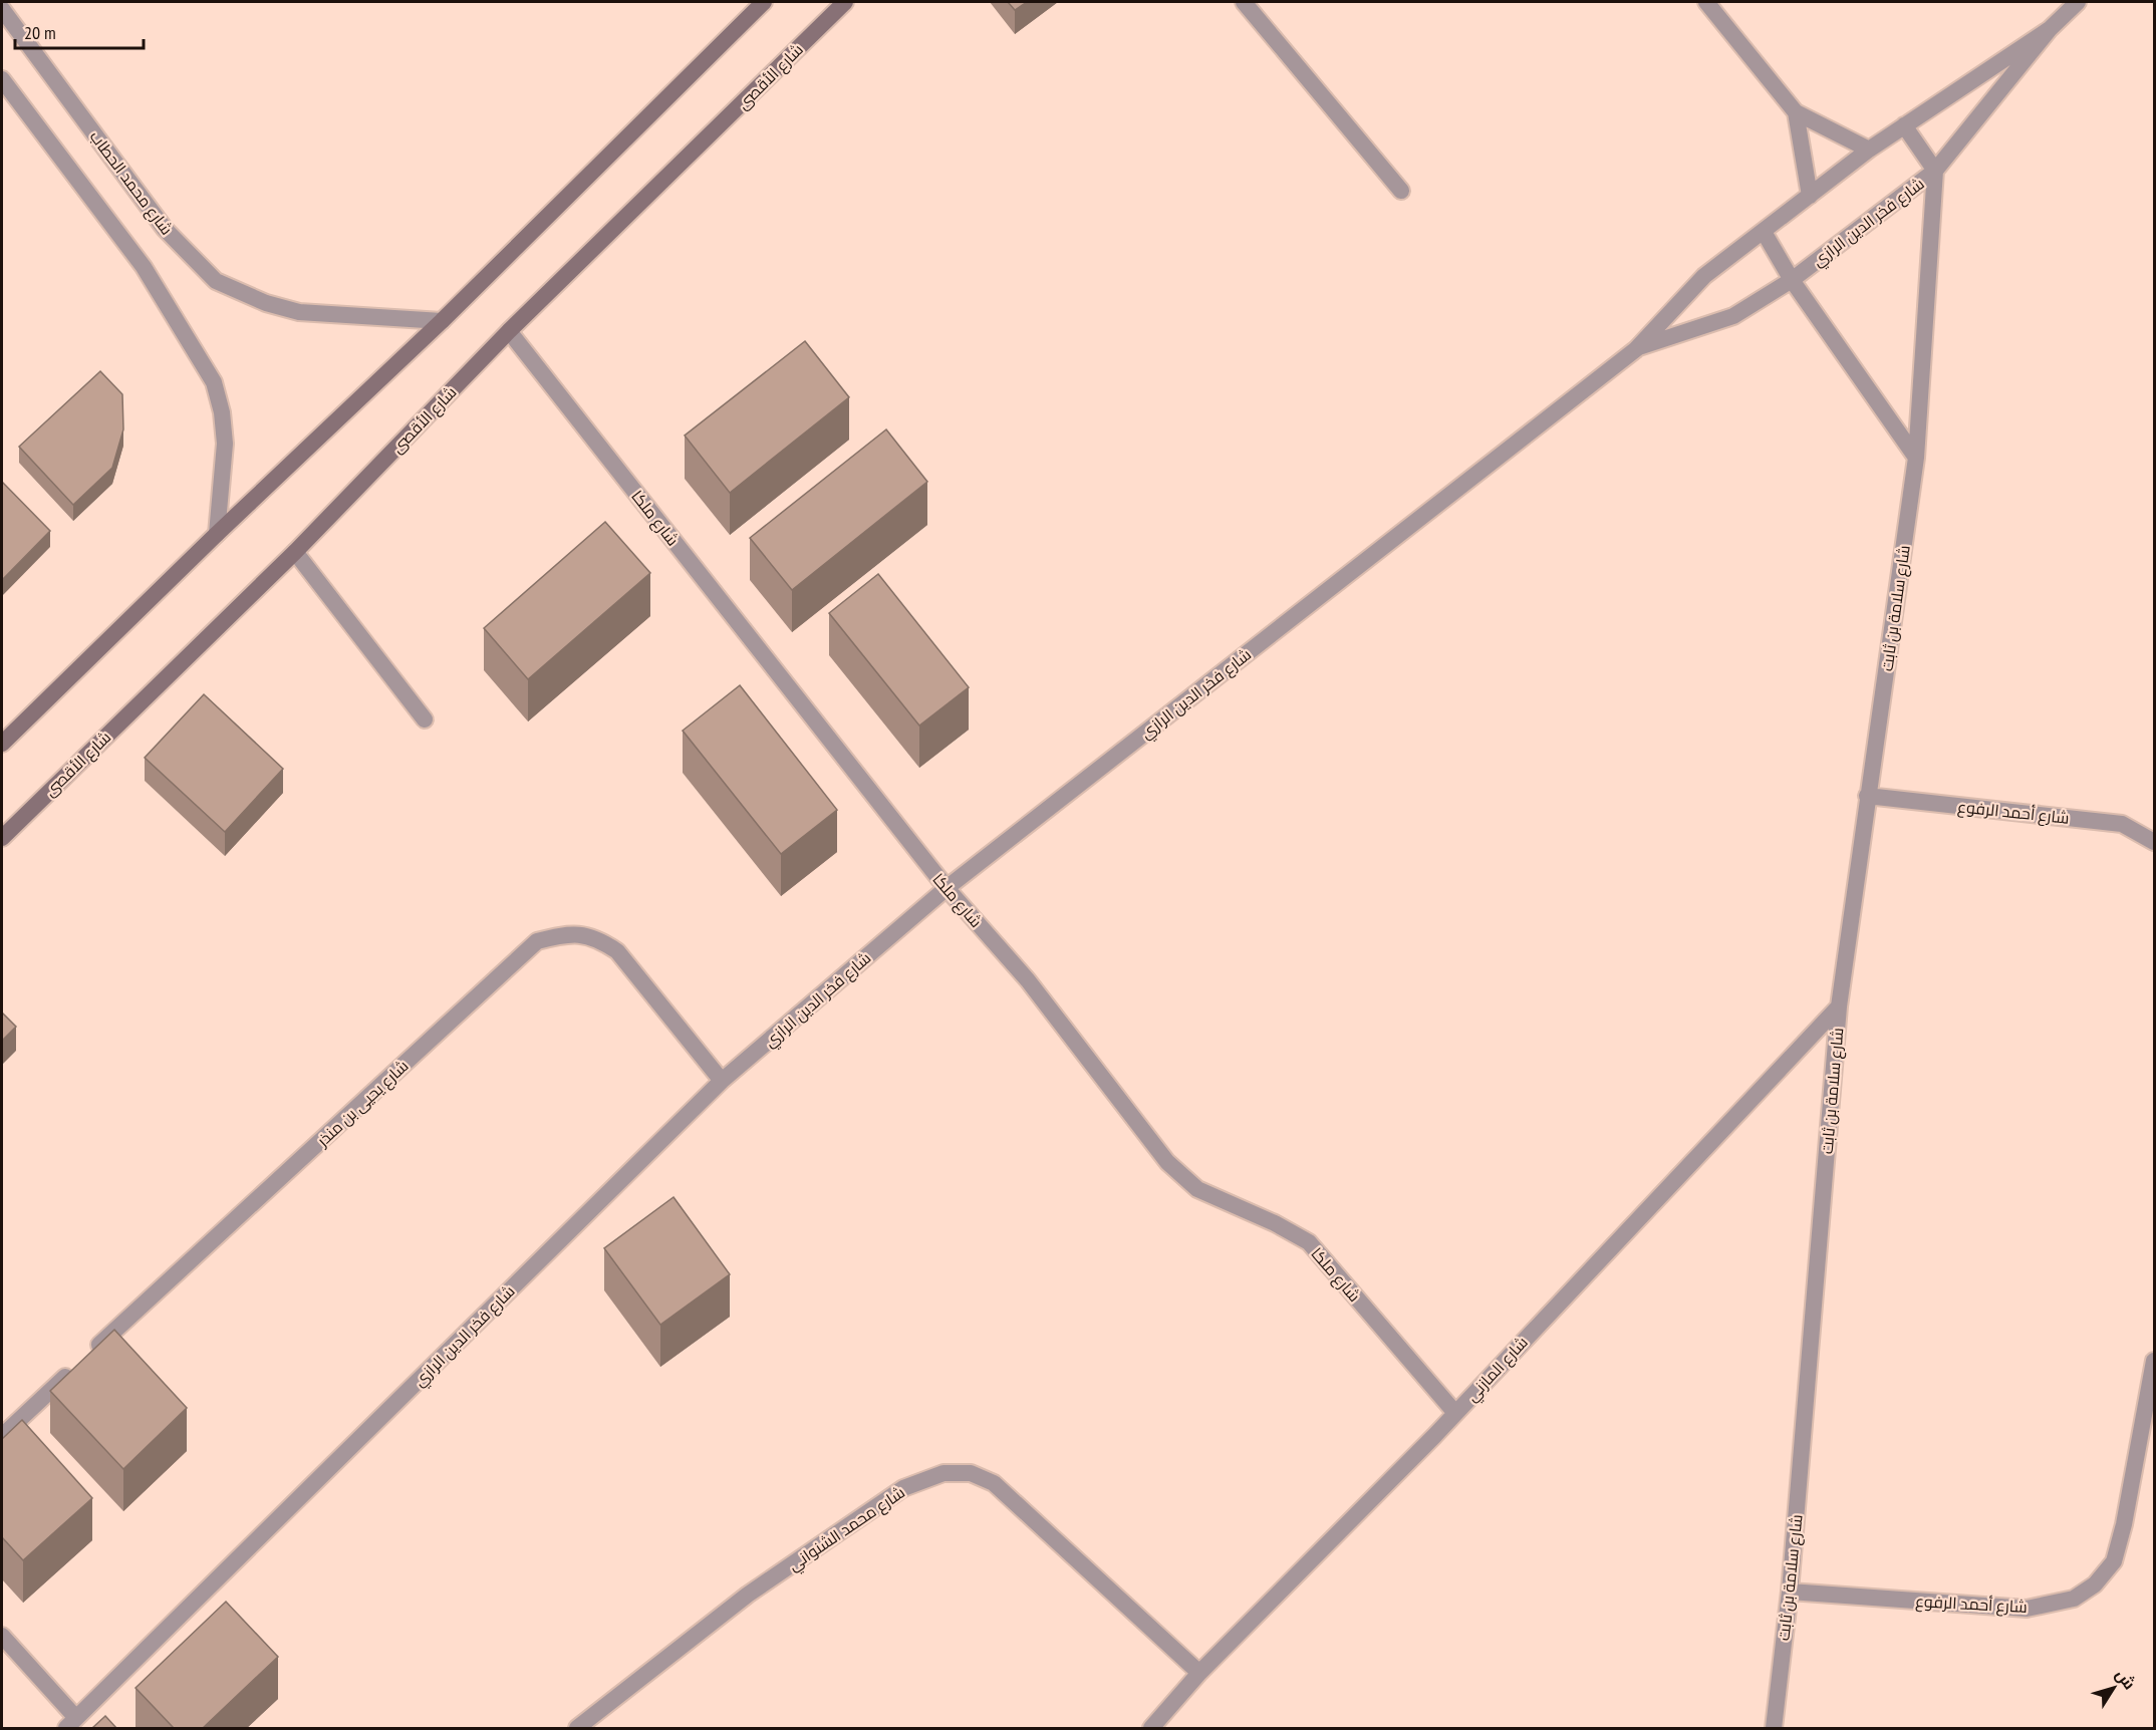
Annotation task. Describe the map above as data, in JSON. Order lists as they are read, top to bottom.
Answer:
{
  "streets": {
    "main road": ["شارع الأقصى"],
    "street": [
      "شارع محمد الحطاب",
      "شارع فخر الدين الرازي",
      "شارع ملكا",
      "شارع سلامة بن ثابت",
      "شارع أحمد الرفوع",
      "شارع يحيى بن منذر",
      "شارع المازني",
      "شارع محمد الشنواني"
    ]
  },
  "crossings": [
    ["شارع الأقصى", "شارع ملكا"],
    ["شارع فخر الدين الرازي", "شارع ملكا"],
    ["شارع فخر الدين الرازي", "شارع سلامة بن ثابت"],
    ["شارع فخر الدين الرازي", "شارع يحيى بن منذر"],
    ["شارع ملكا", "شارع المازني"],
    ["شارع سلامة بن ثابت", "شارع أحمد الرفوع"],
    ["شارع سلامة بن ثابت", "شارع المازني"],
    ["شارع المازني", "شارع محمد الشنواني"]
  ],
  "scale_bar": "20 m",
  "north": "top right"
}
